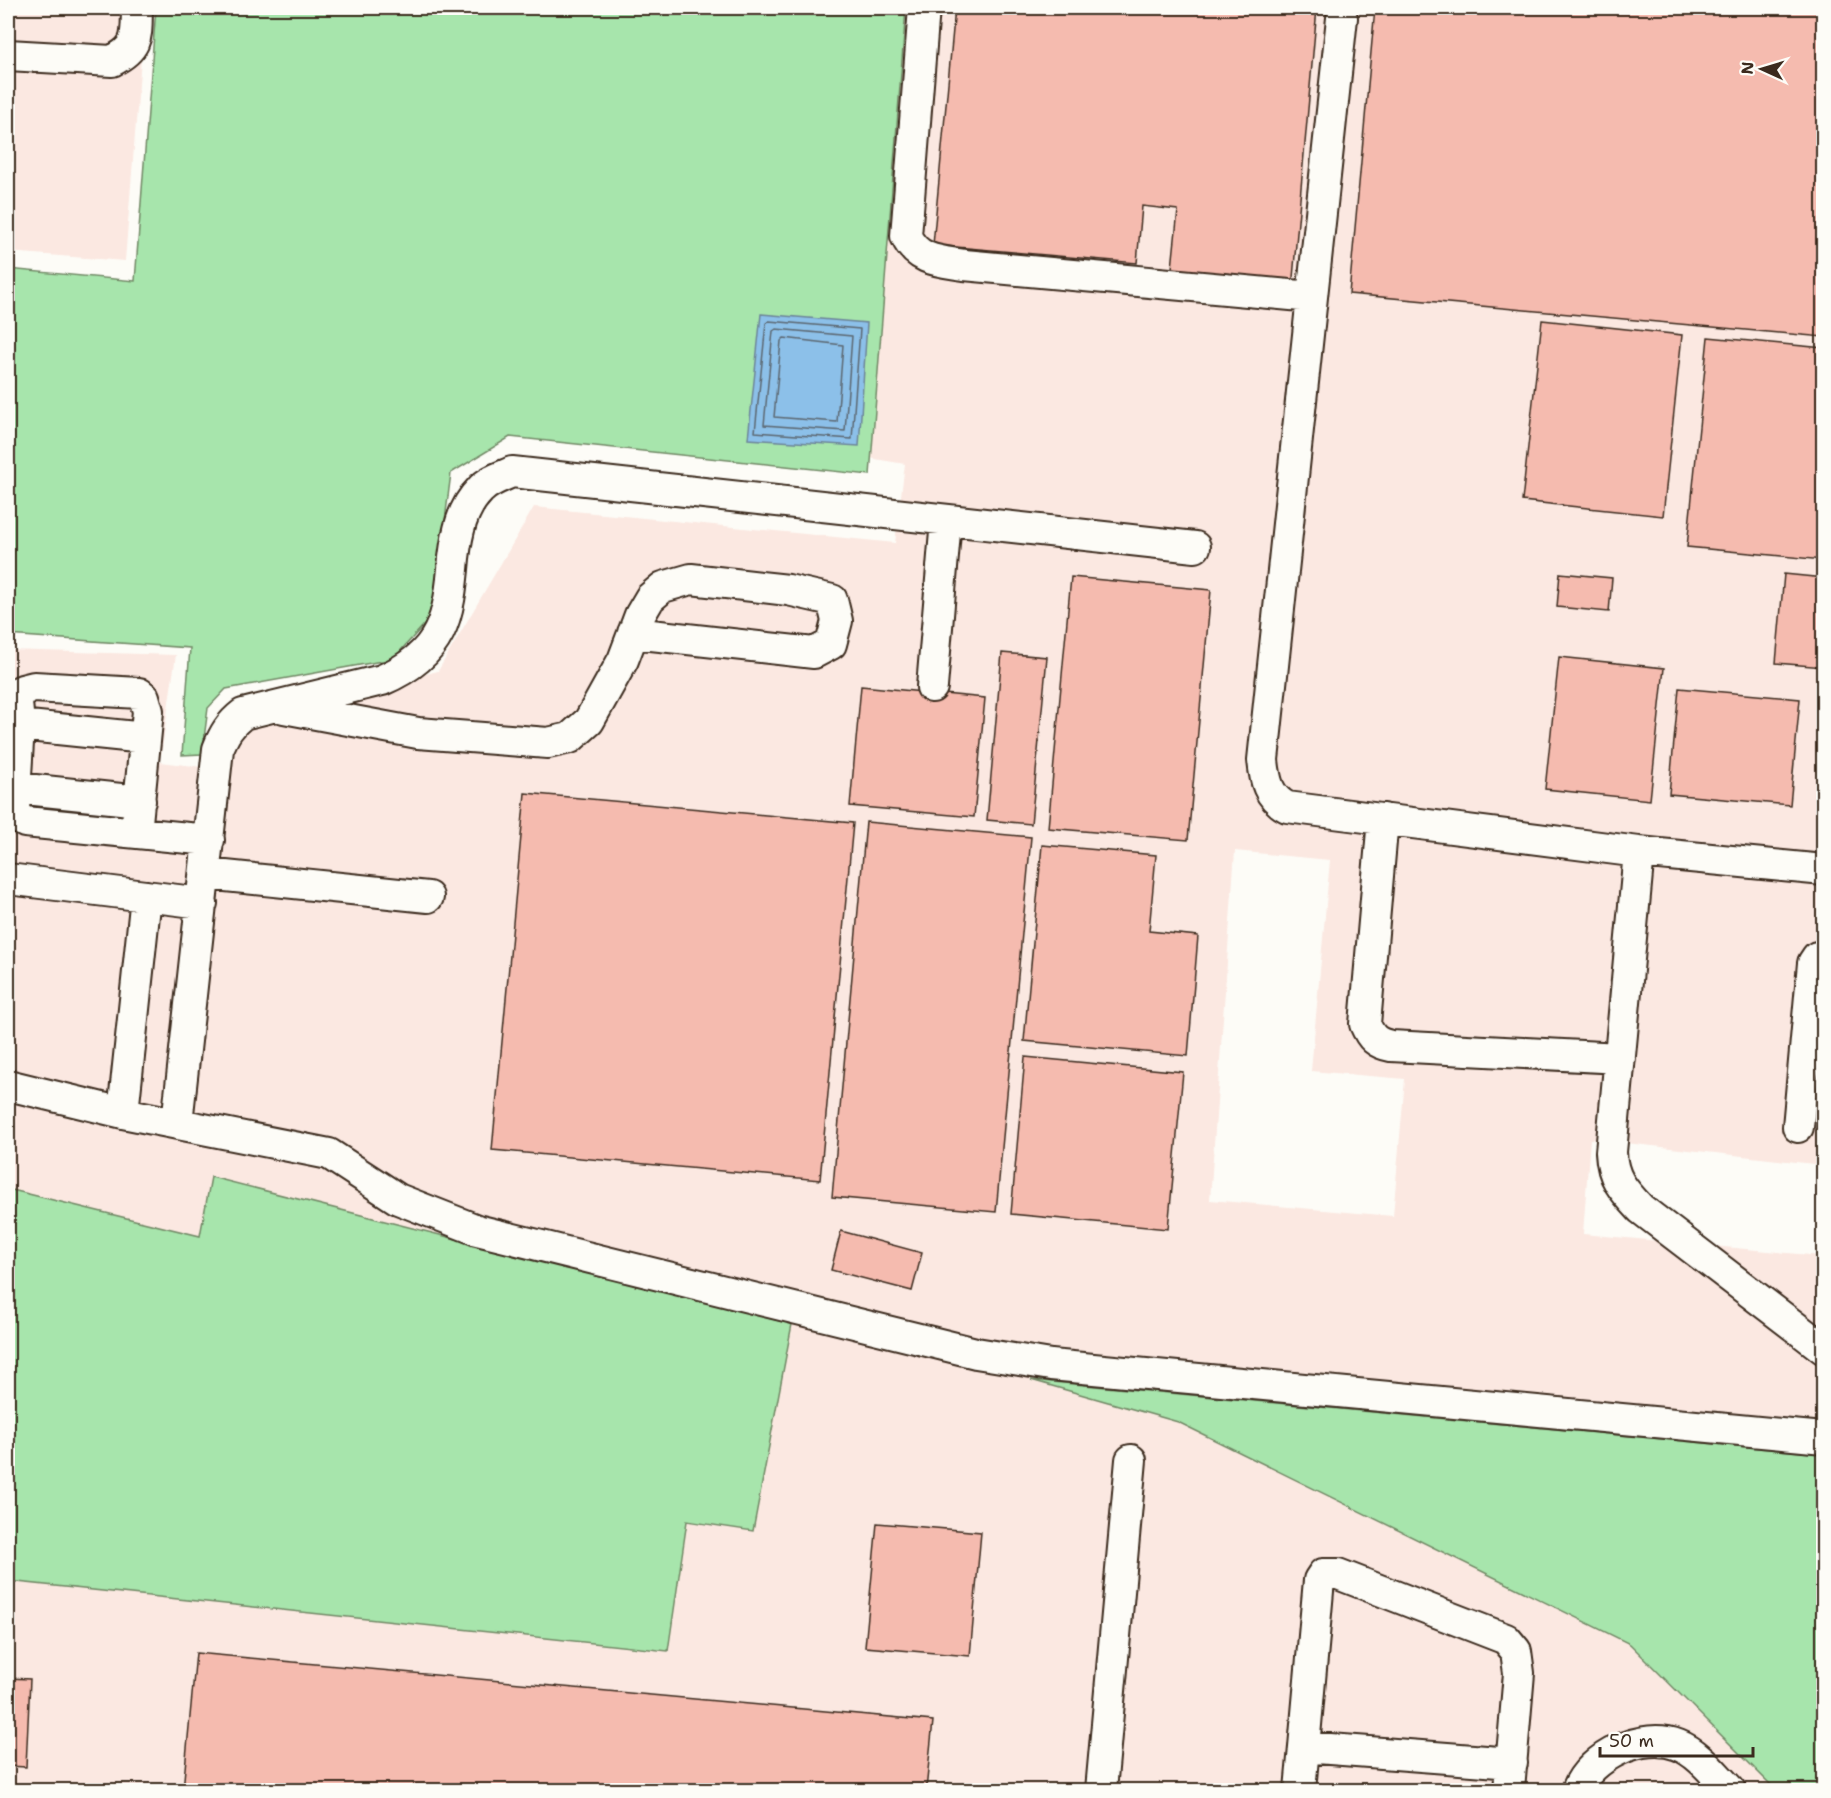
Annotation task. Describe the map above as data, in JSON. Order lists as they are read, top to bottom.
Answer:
{
  "scale_bar": "50 m",
  "north": "left"
}
